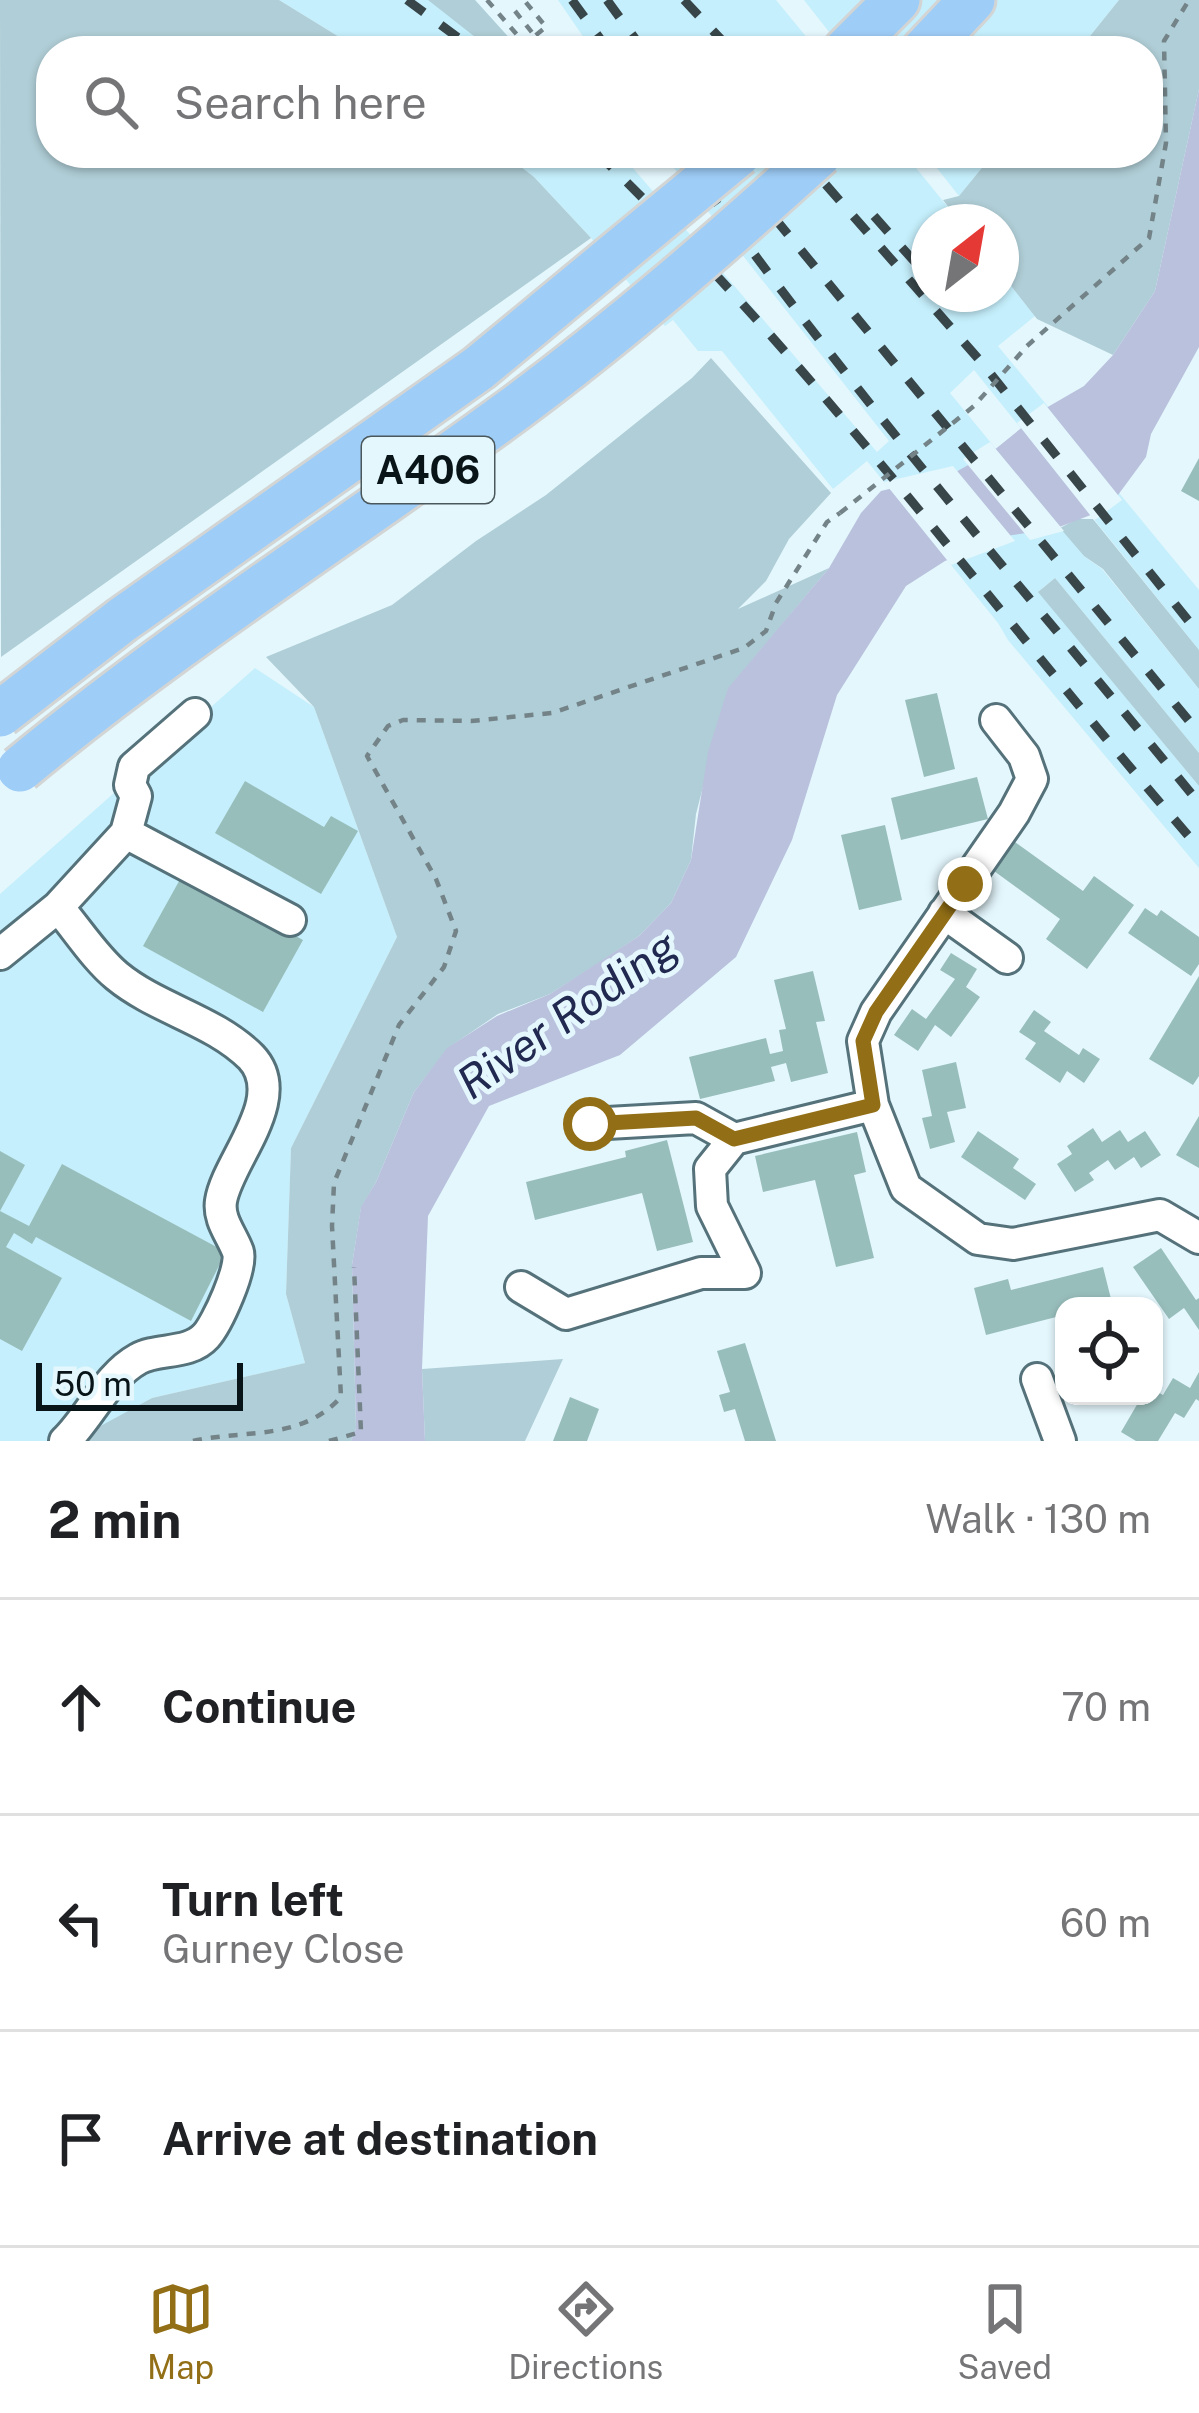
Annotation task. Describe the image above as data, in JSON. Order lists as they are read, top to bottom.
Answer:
{
  "streets": {
    "highway": ["A406"]
  },
  "water": ["River Roding"],
  "scale_bar": "50 m",
  "north": "top right",
  "page": {
    "search": "Search here",
    "scale": "50 m",
    "heading": ["2 min", "Walk · 130 m"],
    "list": [
      ["Continue", "70 m"],
      ["Turn left", "Gurney Close", "60 m"],
      "Arrive at destination"
    ],
    "nav": ["Map", "Directions", "Saved"]
  }
}
